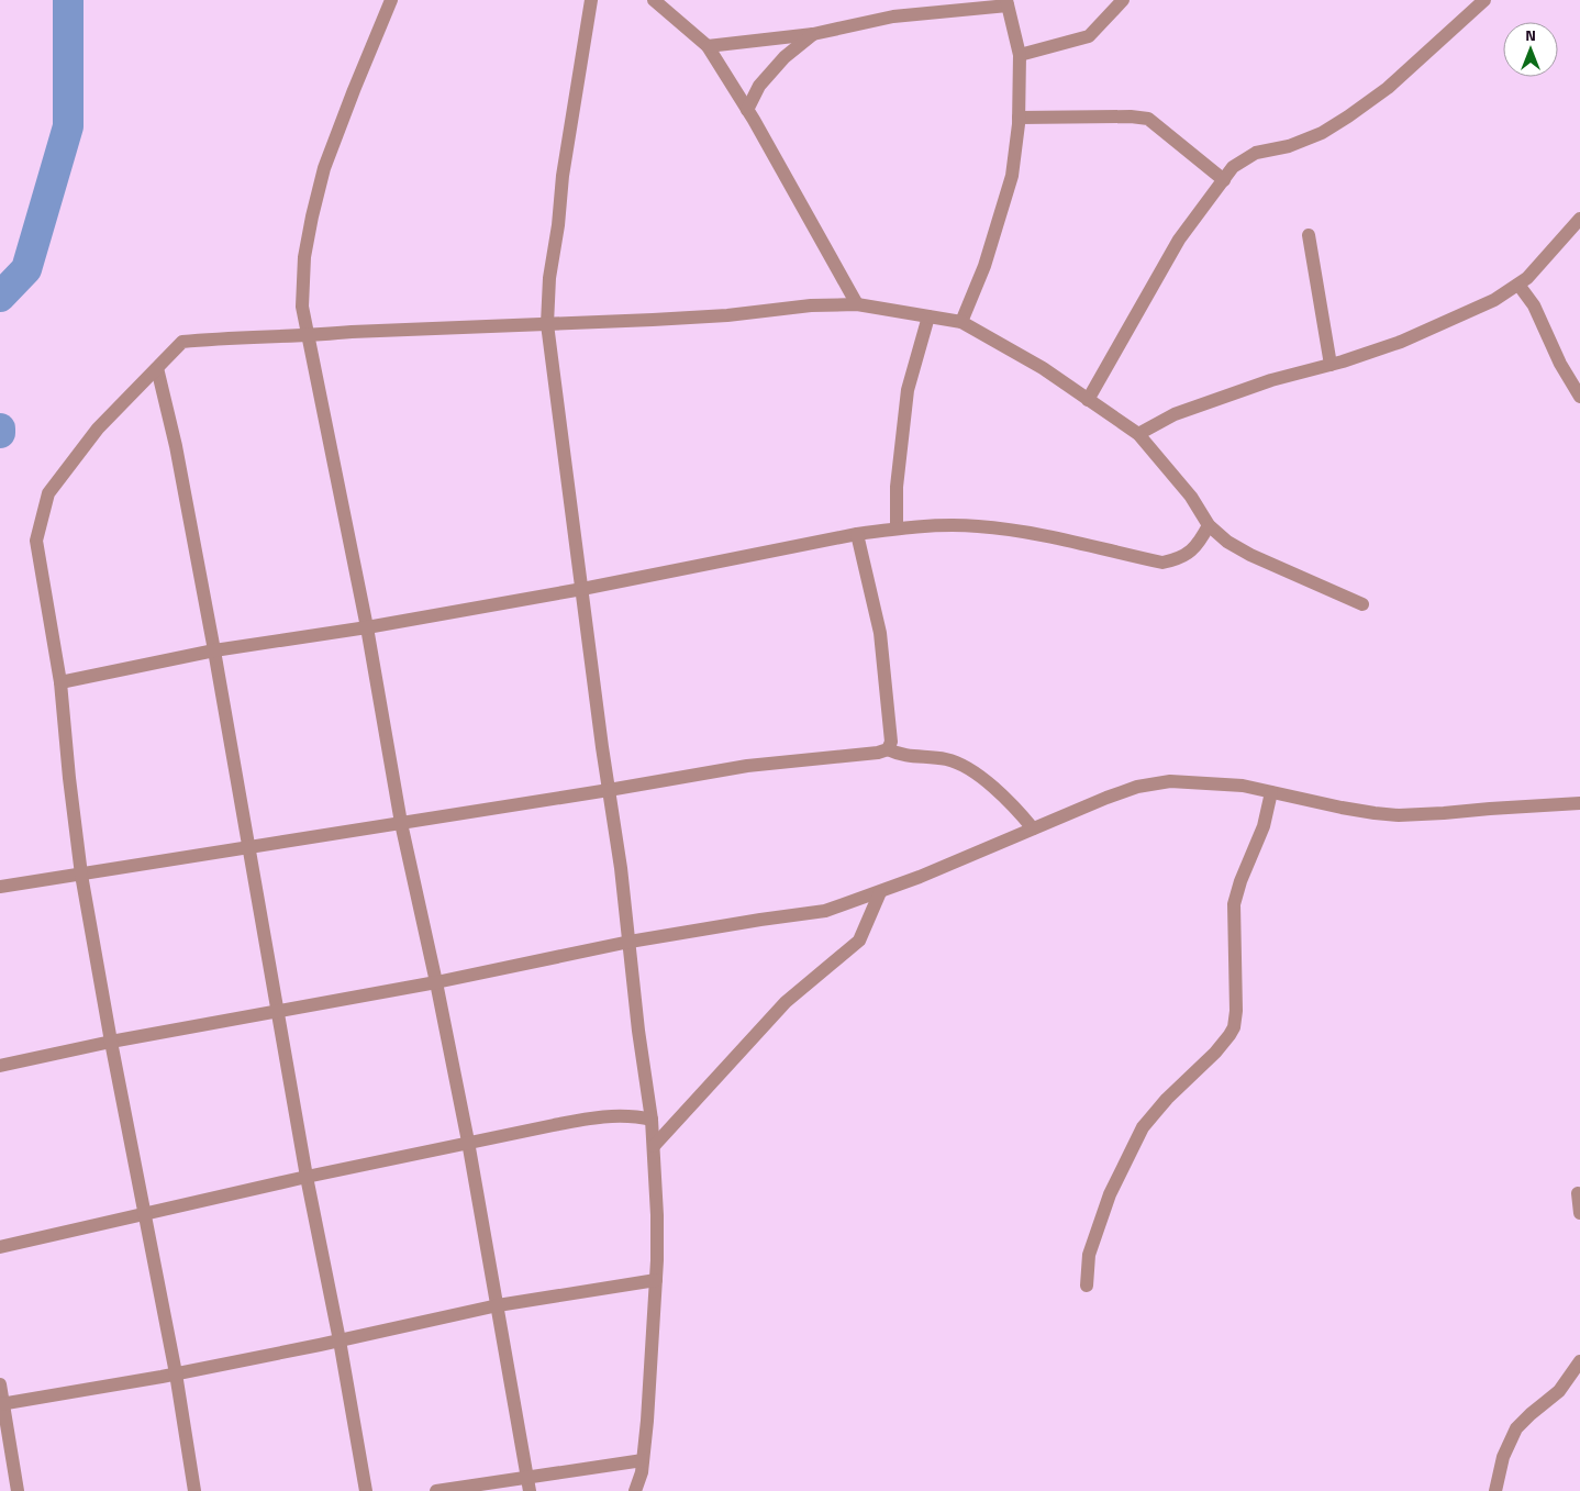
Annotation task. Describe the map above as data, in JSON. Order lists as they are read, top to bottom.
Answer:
{
  "north": "top"
}
